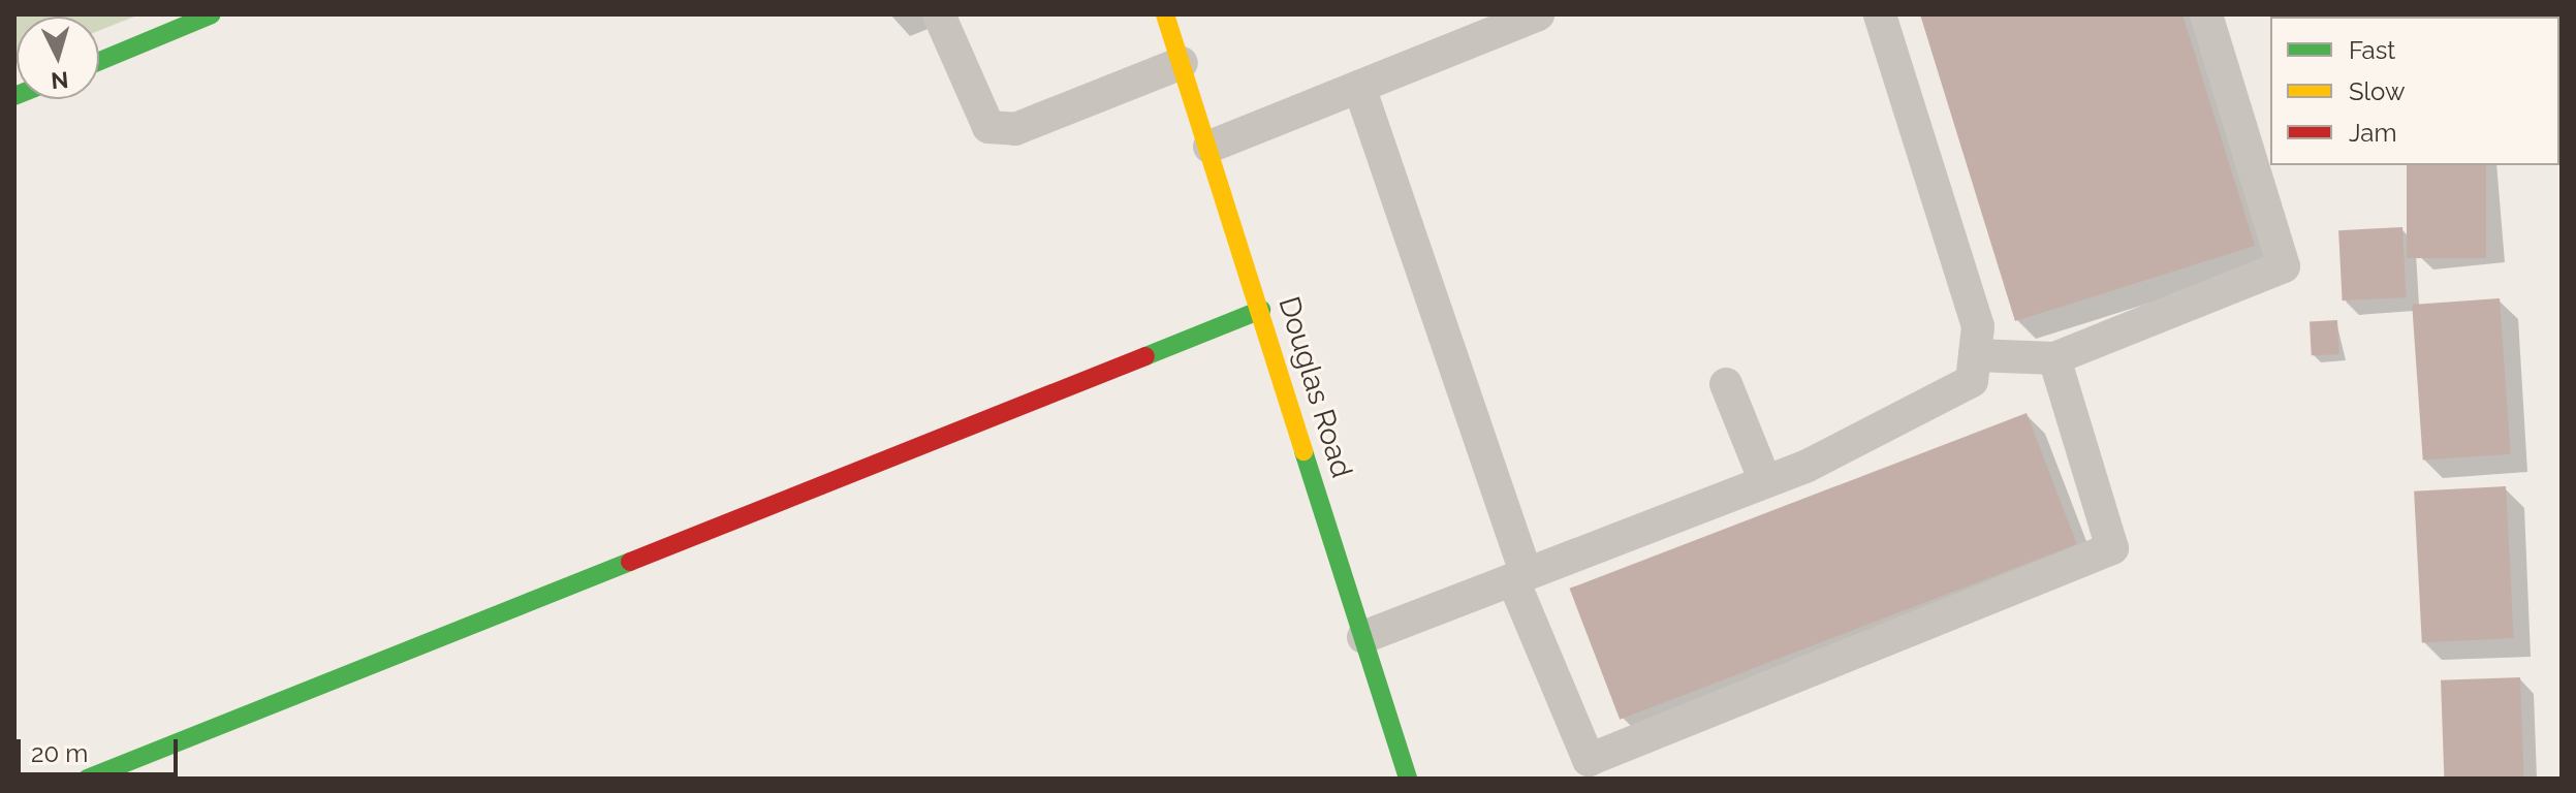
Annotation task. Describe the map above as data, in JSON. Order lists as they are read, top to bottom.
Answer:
{
  "streets": {
    "street": ["Douglas Road"]
  },
  "legend": ["Fast", "Slow", "Jam"],
  "scale_bar": "20 m",
  "north": "bottom"
}
